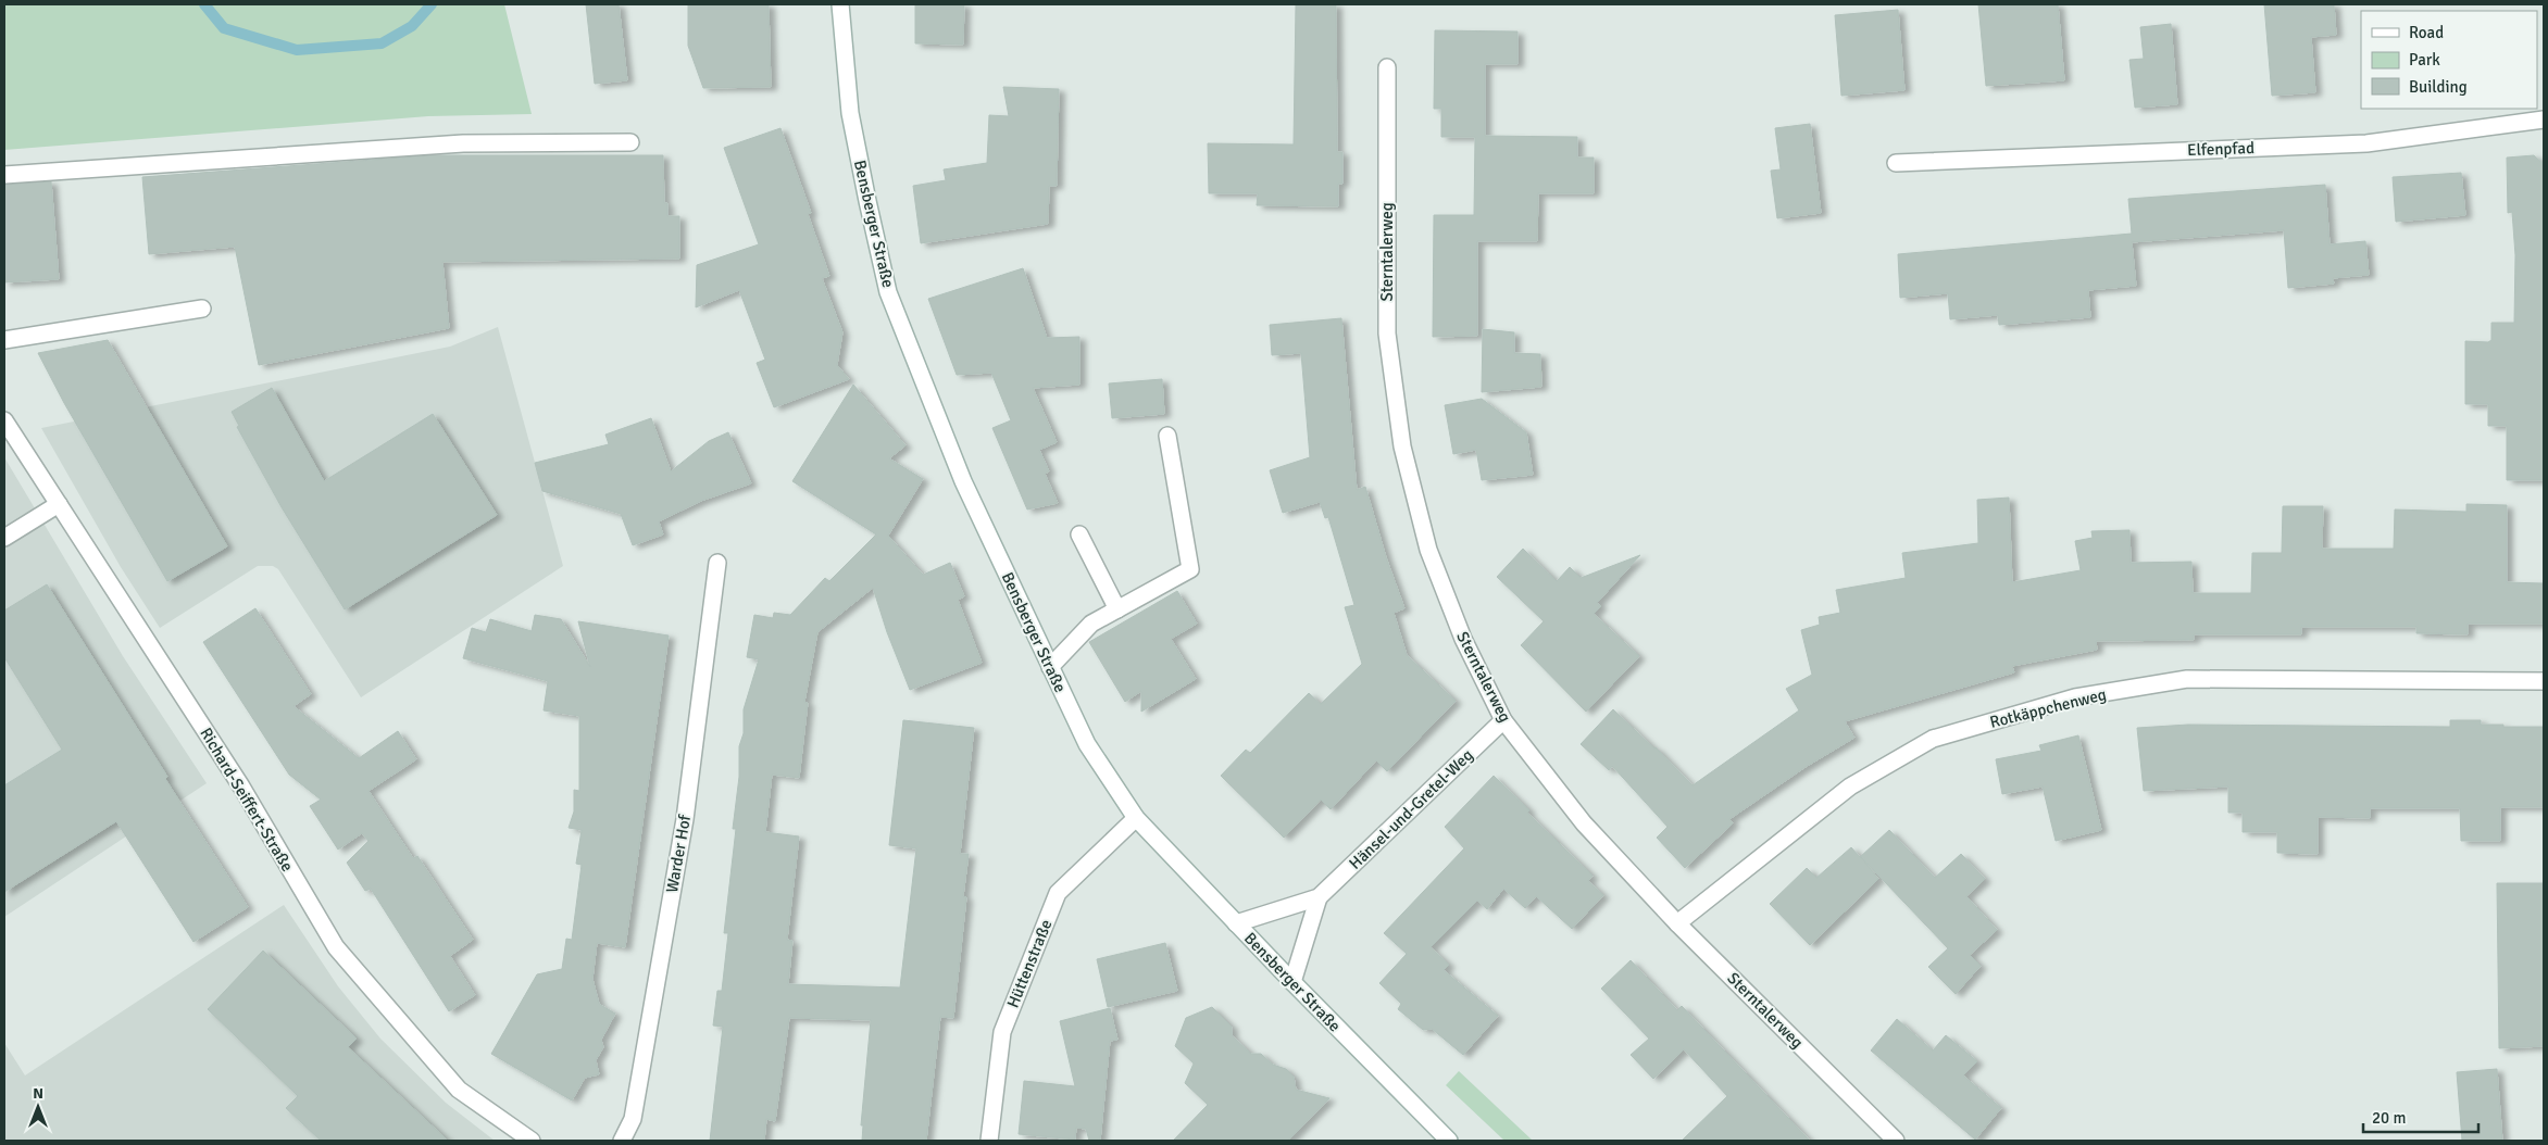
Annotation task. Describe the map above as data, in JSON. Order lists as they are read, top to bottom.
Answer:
{
  "streets": {
    "street": [
      "Elfenpfad",
      "Bensberger Straße",
      "Sterntalerweg",
      "Rotkäppchenweg",
      "Richard-Seiffert-Straße",
      "Hänsel-und-Gretel-Weg",
      "Warder Hof",
      "Hüttenstraße"
    ]
  },
  "crossings": [
    ["Bensberger Straße", "Hänsel-und-Gretel-Weg"],
    ["Bensberger Straße", "Hüttenstraße"],
    ["Sterntalerweg", "Rotkäppchenweg"],
    ["Sterntalerweg", "Hänsel-und-Gretel-Weg"]
  ],
  "legend": ["Road", "Park", "Building"],
  "scale_bar": "20 m",
  "north": "top"
}
